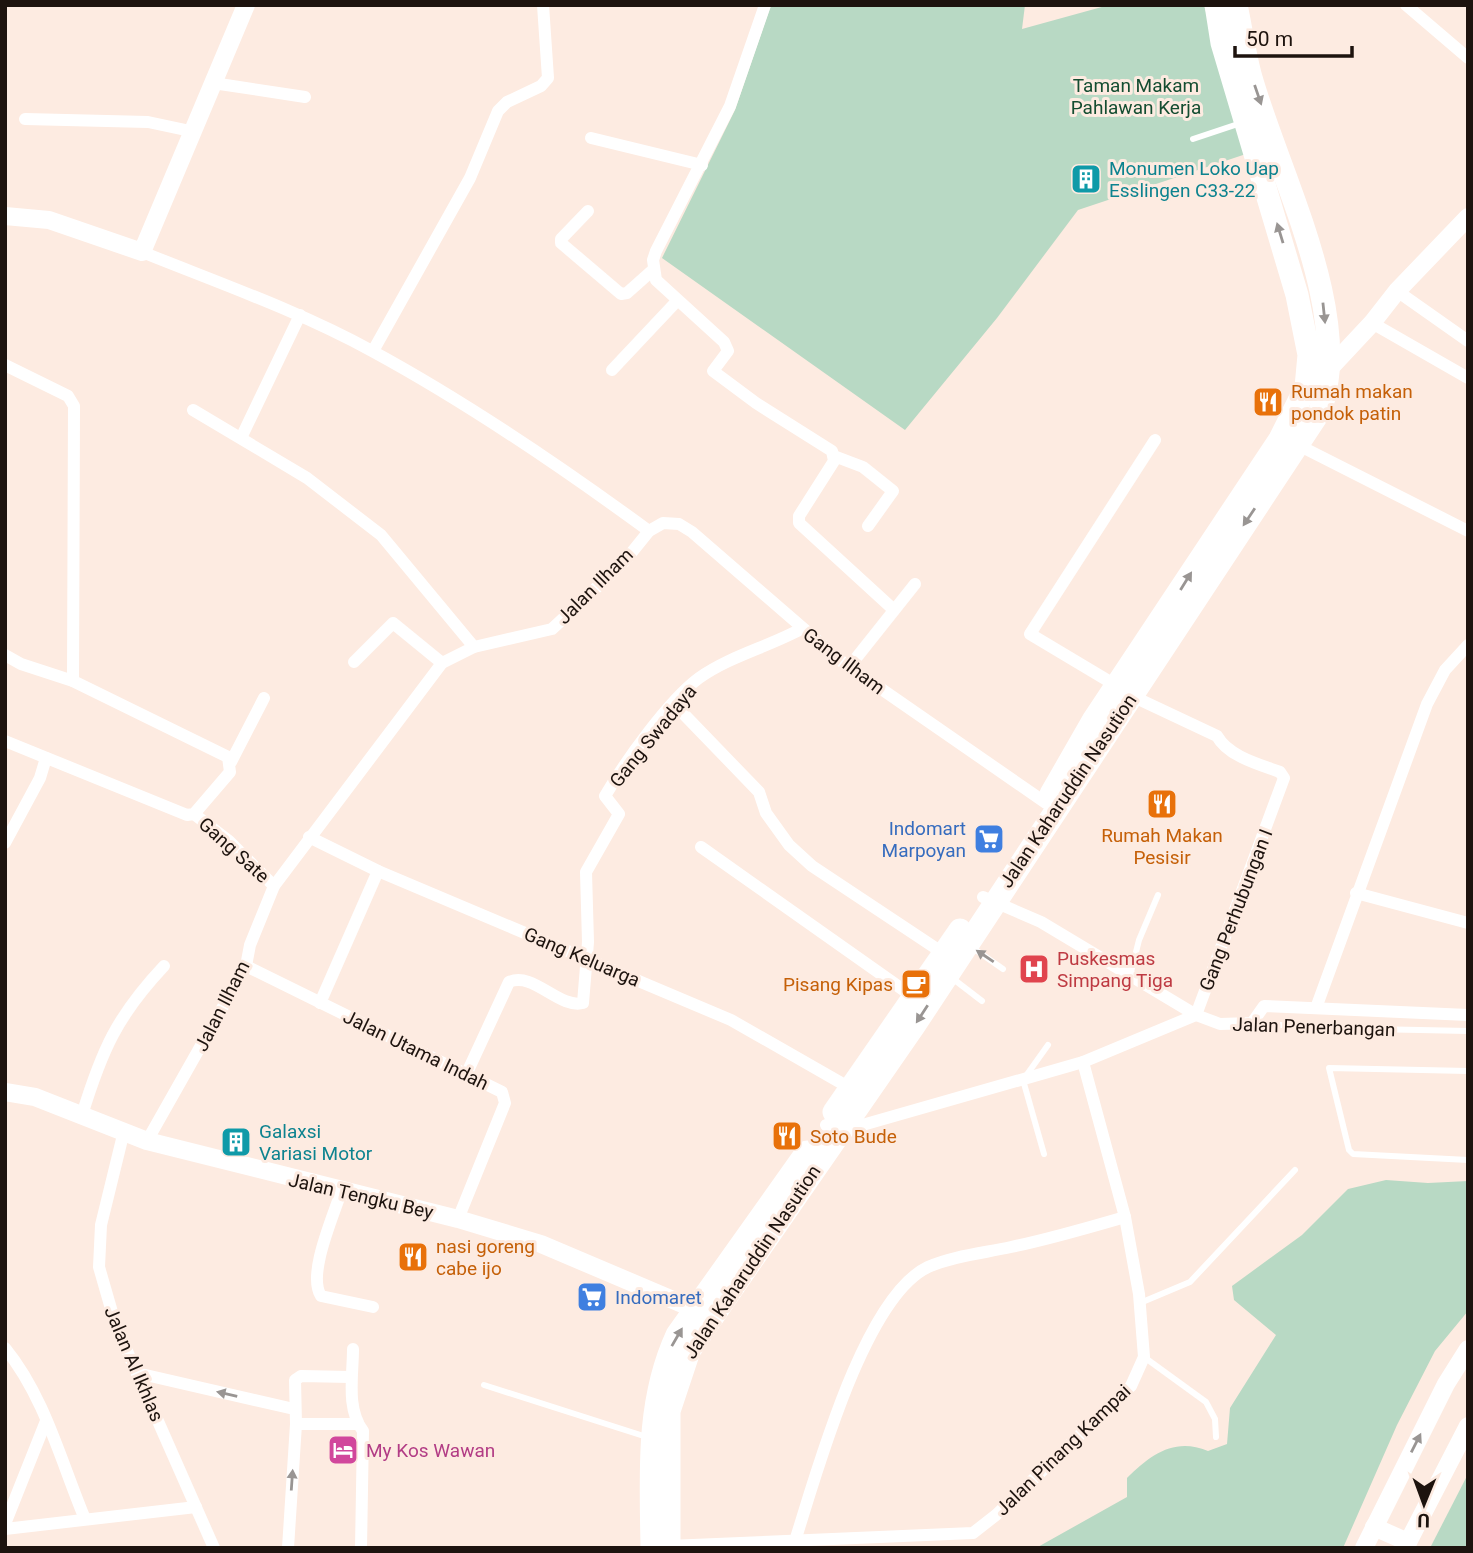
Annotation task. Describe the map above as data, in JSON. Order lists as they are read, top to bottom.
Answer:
{
  "streets": {
    "highway": ["Jalan Kaharuddin Nasution"],
    "street": [
      "Jalan Ilham",
      "Gang Ilham",
      "Gang Swadaya",
      "Gang Sate",
      "Gang Perhubungan I",
      "Gang Keluarga",
      "Jalan Penerbangan",
      "Jalan Utama Indah",
      "Jalan Tengku Bey",
      "Jalan Al Ikhlas",
      "Jalan Pinang Kampai"
    ]
  },
  "crossings": [
    ["Jalan Ilham", "Gang Ilham"],
    ["Jalan Ilham", "Gang Sate"],
    ["Jalan Ilham", "Gang Keluarga"],
    ["Jalan Ilham", "Jalan Utama Indah"],
    ["Jalan Ilham", "Jalan Tengku Bey"],
    ["Gang Ilham", "Gang Swadaya"],
    ["Gang Ilham", "Jalan Kaharuddin Nasution"],
    ["Gang Swadaya", "Gang Keluarga"],
    ["Gang Swadaya", "Jalan Utama Indah"],
    ["Jalan Kaharuddin Nasution", "Gang Perhubungan I"],
    ["Jalan Kaharuddin Nasution", "Gang Keluarga"],
    ["Jalan Kaharuddin Nasution", "Jalan Penerbangan"],
    ["Jalan Kaharuddin Nasution", "Jalan Tengku Bey"],
    ["Jalan Kaharuddin Nasution", "Jalan Pinang Kampai"],
    ["Gang Perhubungan I", "Jalan Penerbangan"],
    ["Jalan Utama Indah", "Jalan Tengku Bey"],
    ["Jalan Tengku Bey", "Jalan Al Ikhlas"]
  ],
  "parks": ["Taman Makam Pahlawan Kerja"],
  "places": {
    "building": ["Monumen Loko Uap Esslingen C33-22", "Galaxsi Variasi Motor"],
    "restaurant": [
      "Rumah makan pondok patin",
      "Rumah Makan Pesisir",
      "Soto Bude",
      "nasi goreng cabe ijo"
    ],
    "supermarket": ["Indomart Marpoyan", "Indomaret"],
    "hospital": ["Puskesmas Simpang Tiga"],
    "cafe": ["Pisang Kipas"],
    "hotel": ["My Kos Wawan"]
  },
  "scale_bar": "50 m",
  "north": "bottom"
}
